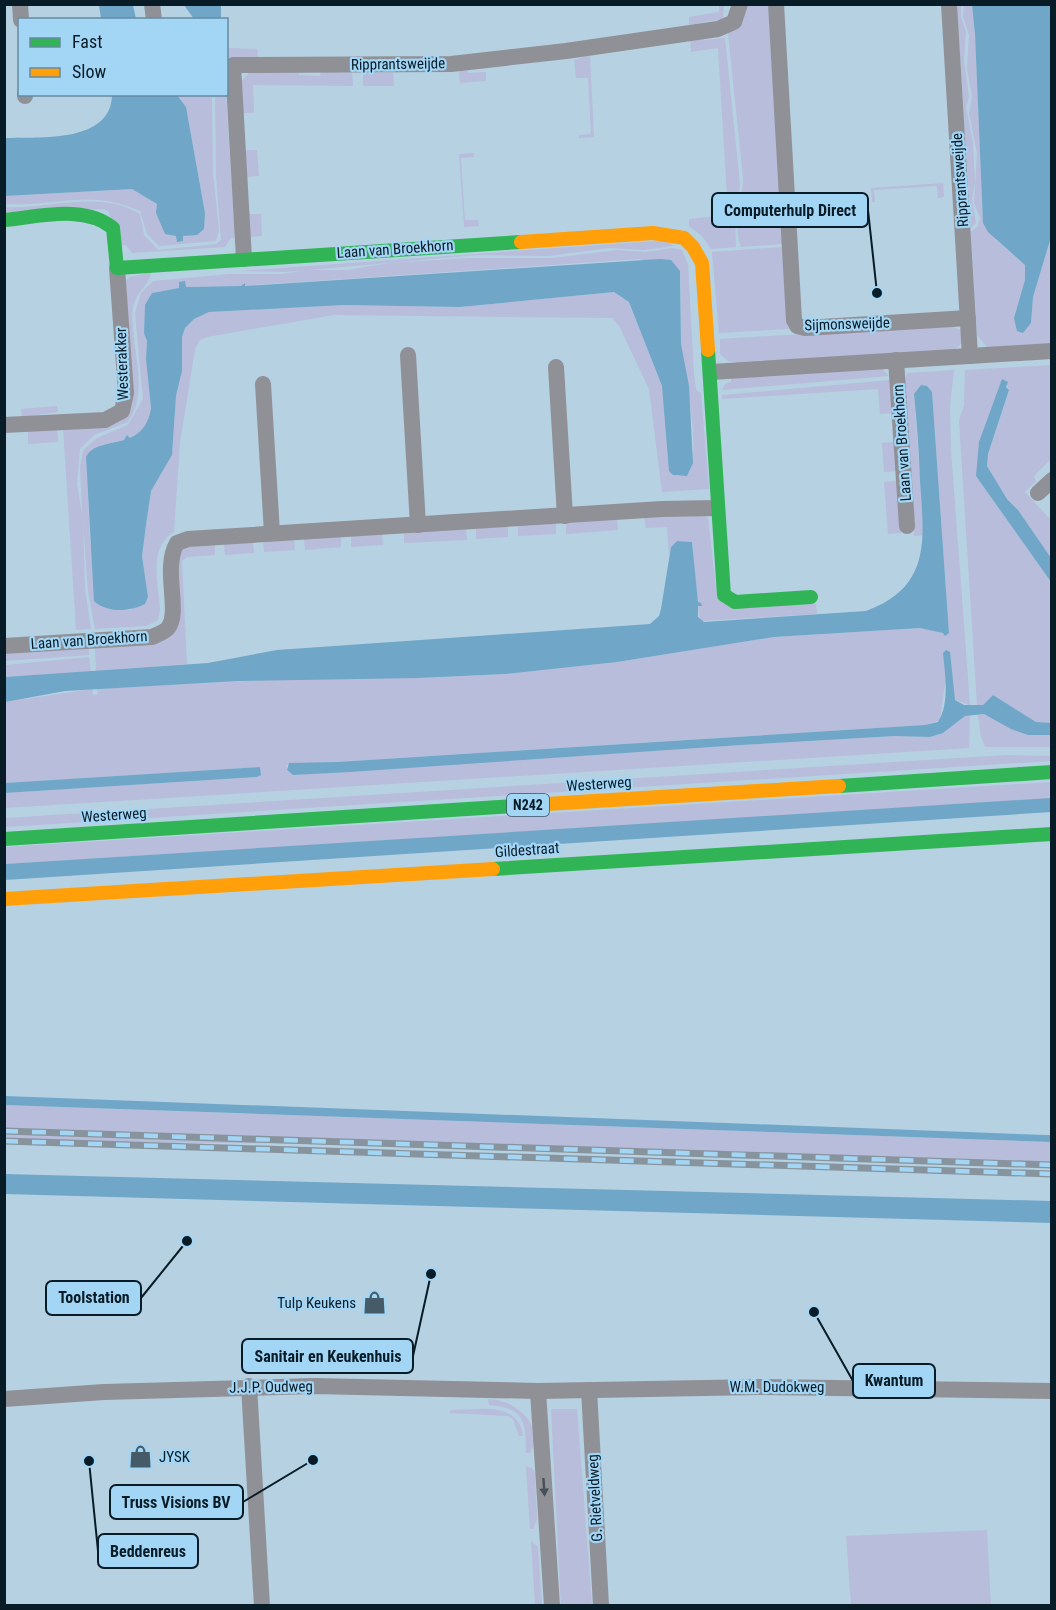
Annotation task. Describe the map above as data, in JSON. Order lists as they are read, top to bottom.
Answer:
{
  "streets": {
    "street": [
      "Ripprantsweijde",
      "Laan van Broekhorn",
      "Sijmonsweijde",
      "Westerakker",
      "Westerweg",
      "N242",
      "Gildestraat",
      "J.J.P. Oudweg",
      "W.M. Dudokweg",
      "G. Rietveldweg"
    ]
  },
  "crossings": [
    ["Ripprantsweijde", "Laan van Broekhorn"],
    ["Ripprantsweijde", "Sijmonsweijde"],
    ["Laan van Broekhorn", "Westerakker"],
    ["J.J.P. Oudweg", "W.M. Dudokweg"],
    ["W.M. Dudokweg", "G. Rietveldweg"]
  ],
  "places": {
    "other": [
      "Computerhulp Direct",
      "Toolstation",
      "Sanitair en Keukenhuis",
      "Kwantum",
      "Truss Visions BV",
      "Beddenreus"
    ],
    "shop": ["Tulp Keukens", "JYSK"]
  },
  "legend": ["Fast", "Slow"]
}
